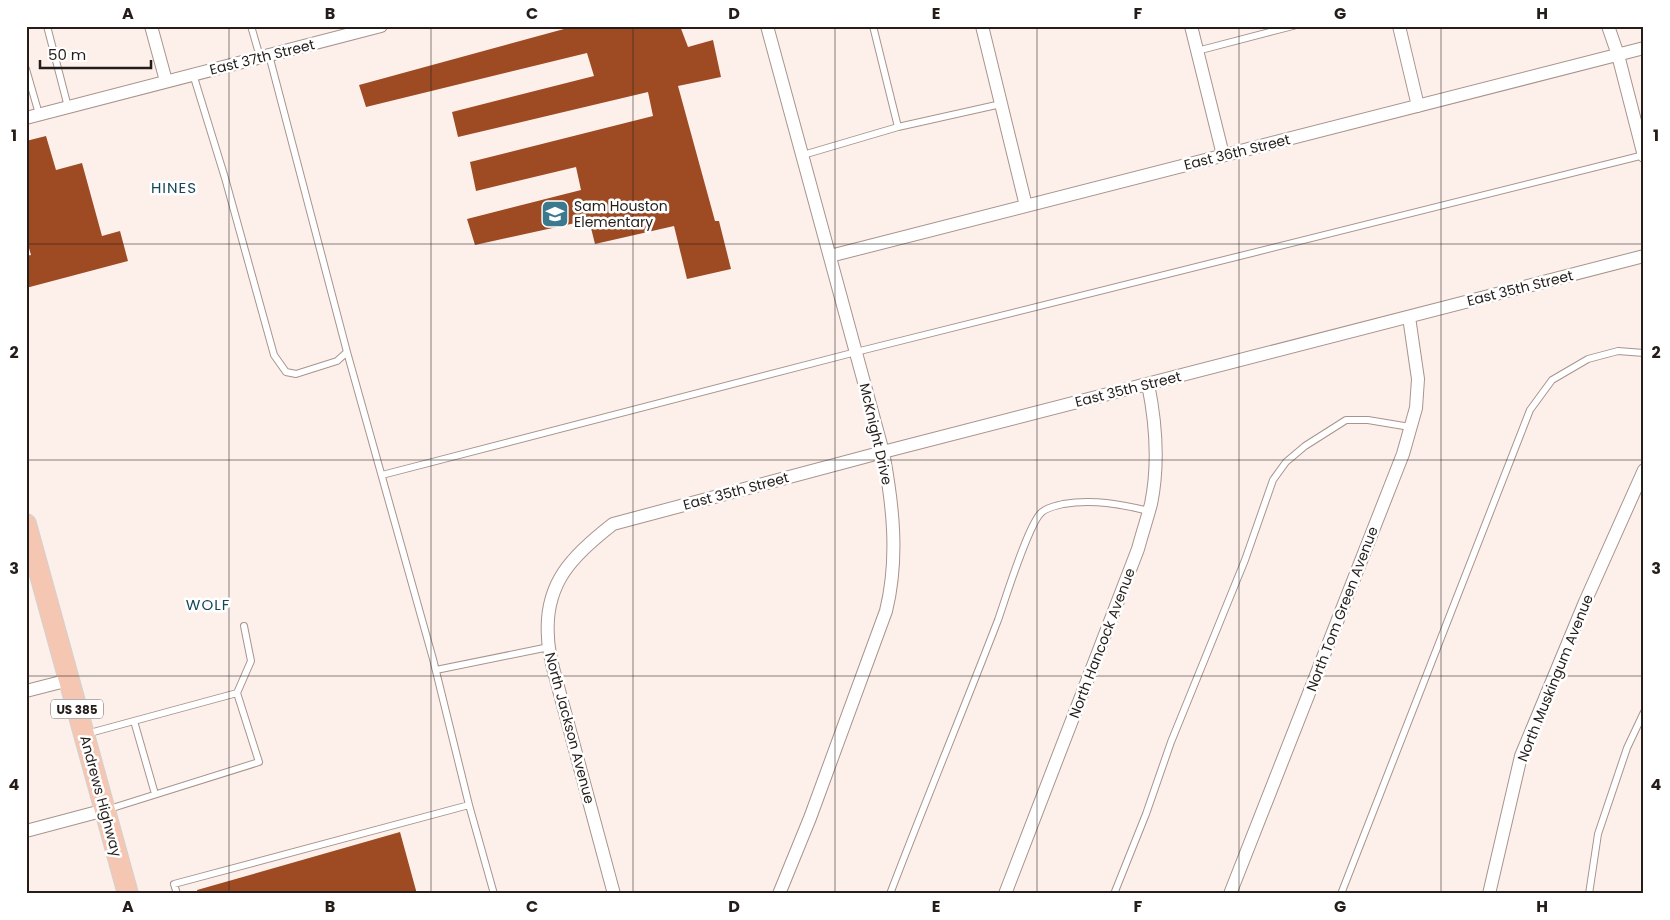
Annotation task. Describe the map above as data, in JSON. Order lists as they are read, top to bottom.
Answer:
{
  "streets": {
    "main road": ["US 385", "Andrews Highway"],
    "street": [
      "East 37th Street",
      "East 36th Street",
      "East 35th Street",
      "McKnight Drive",
      "North Tom Green Avenue",
      "North Hancock Avenue",
      "North Muskingum Avenue",
      "North Jackson Avenue"
    ]
  },
  "crossings": [
    ["East 36th Street", "McKnight Drive"],
    ["East 35th Street", "McKnight Drive"],
    ["East 35th Street", "North Tom Green Avenue"],
    ["East 35th Street", "North Hancock Avenue"],
    ["East 35th Street", "North Jackson Avenue"]
  ],
  "districts": ["HINES", "WOLF"],
  "places": {
    "school or university": ["Sam Houston Elementary"]
  },
  "scale_bar": "50 m",
  "grid": {
    "columns": [
      "A",
      "B",
      "C",
      "D",
      "E",
      "F",
      "G",
      "H"
    ],
    "rows": [
      "1",
      "2",
      "3",
      "4"
    ]
  }
}
